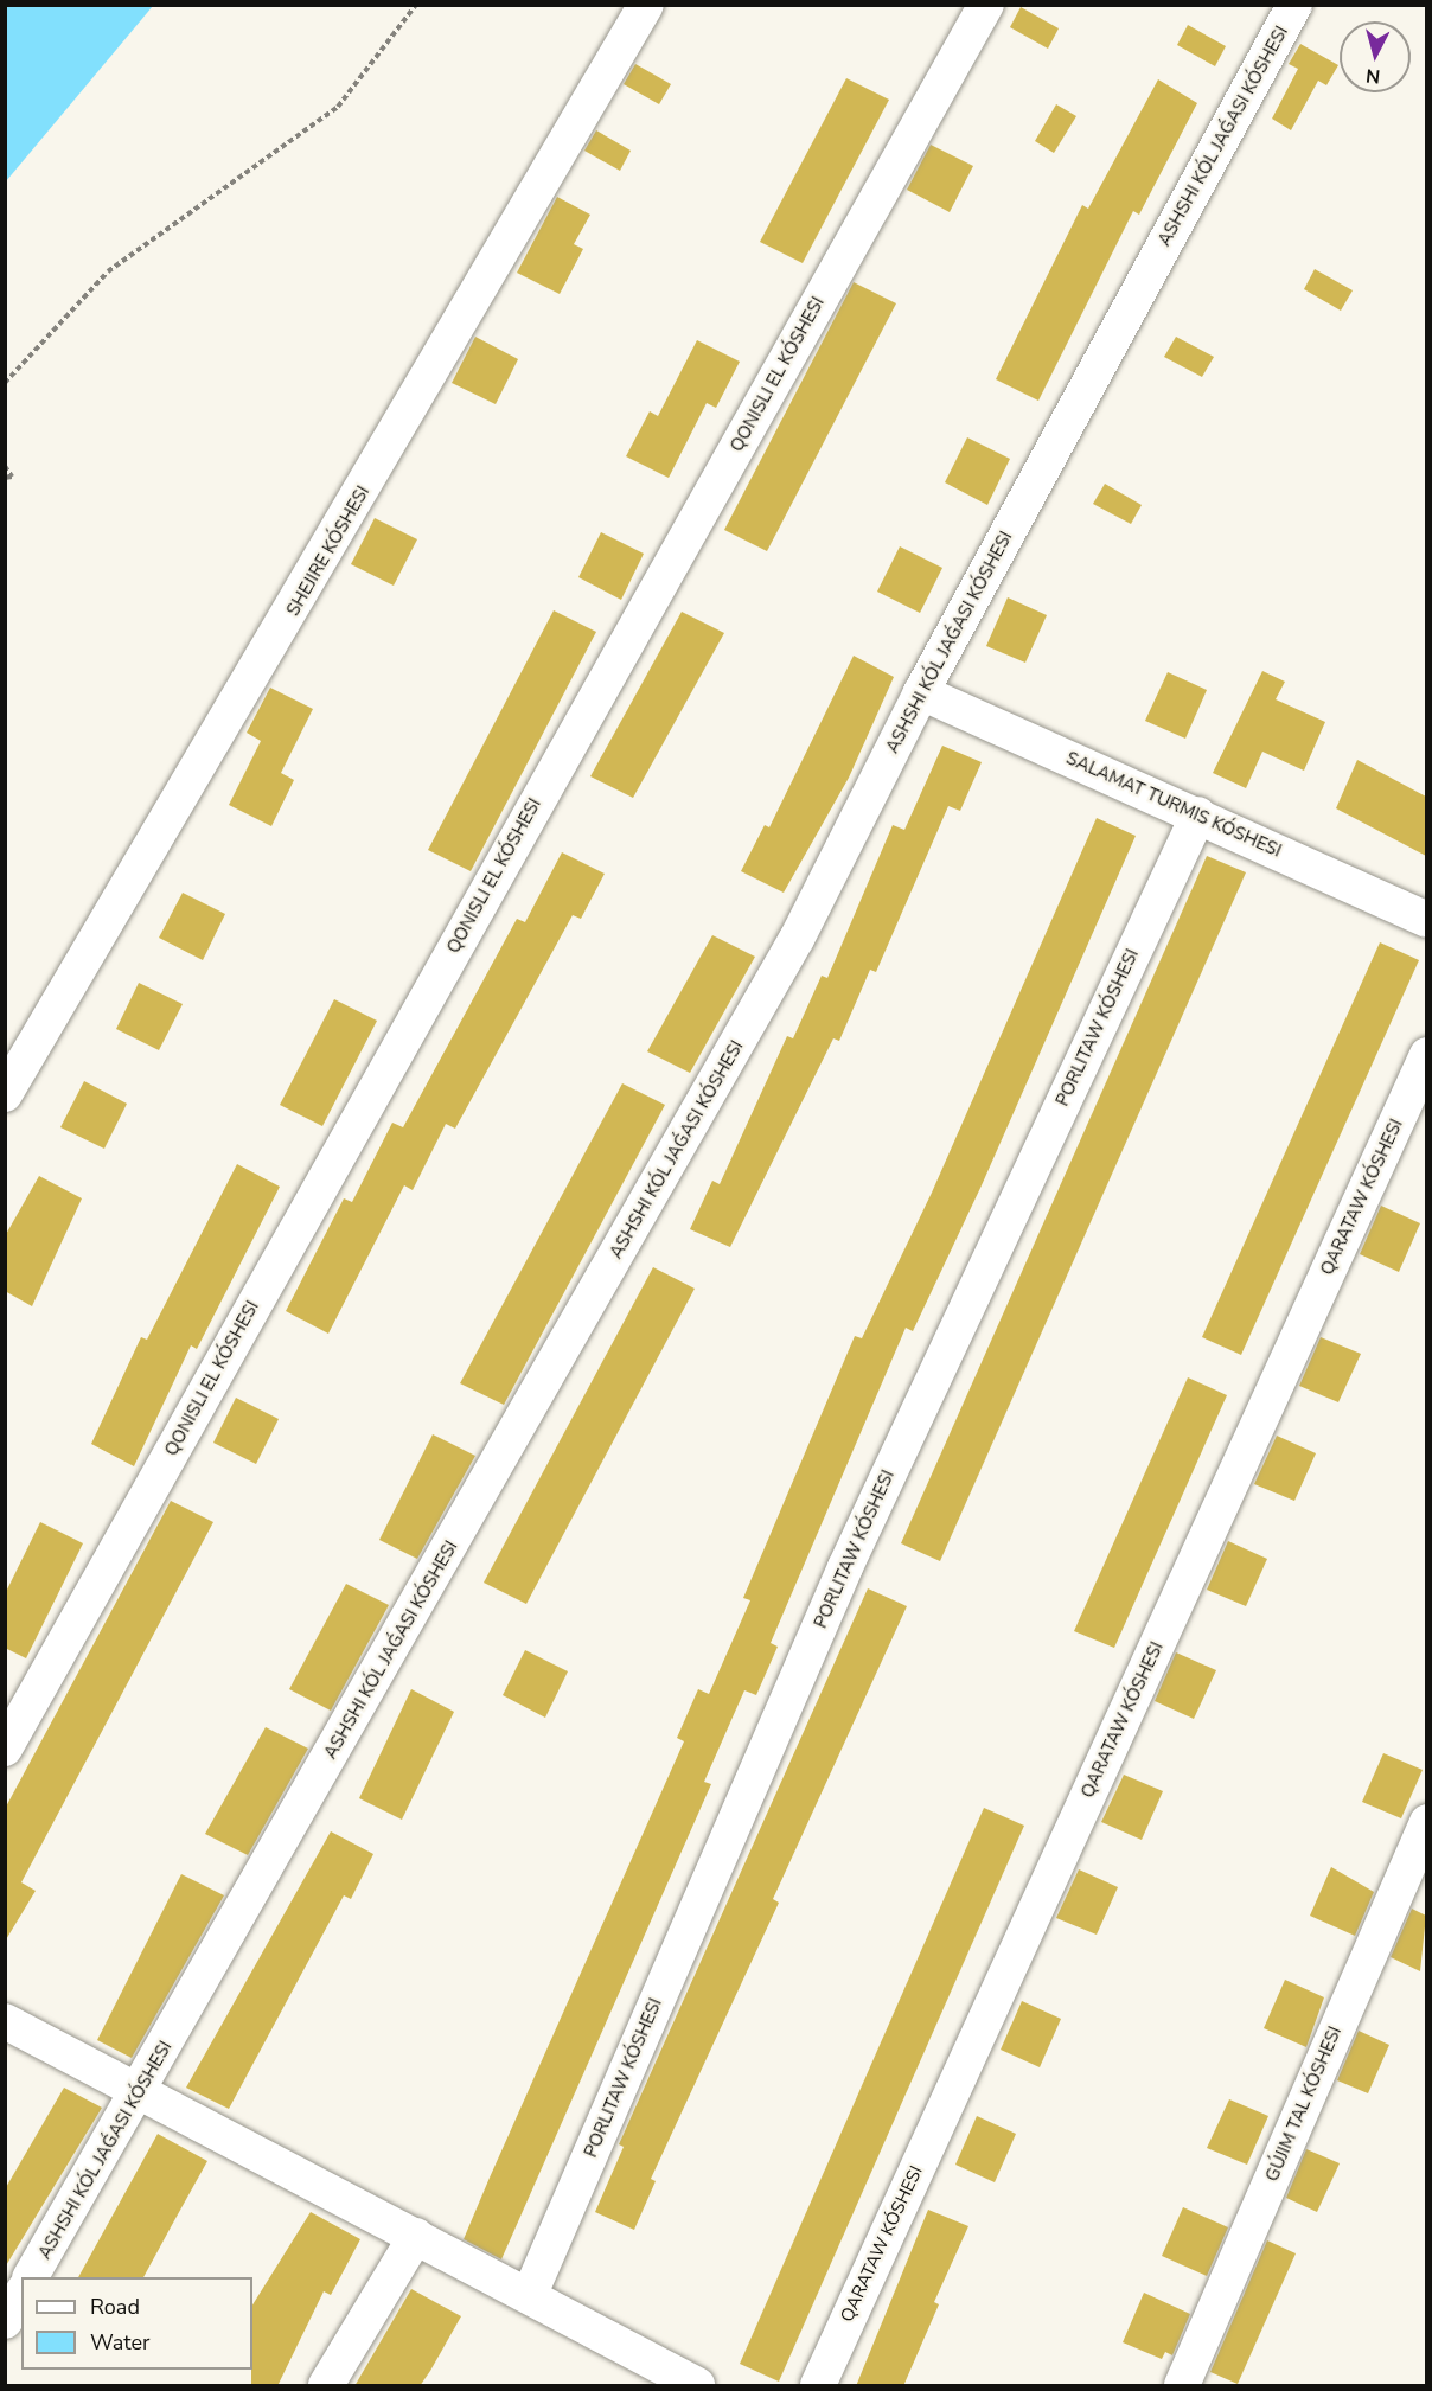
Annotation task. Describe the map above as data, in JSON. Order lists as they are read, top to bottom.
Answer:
{
  "streets": {
    "street": ["SHEJIRE KÓSHESI", "QARATAW KÓSHESI", "GÚJIM TAL KÓSHESI"]
  },
  "legend": ["Road", "Water"],
  "north": "bottom"
}
